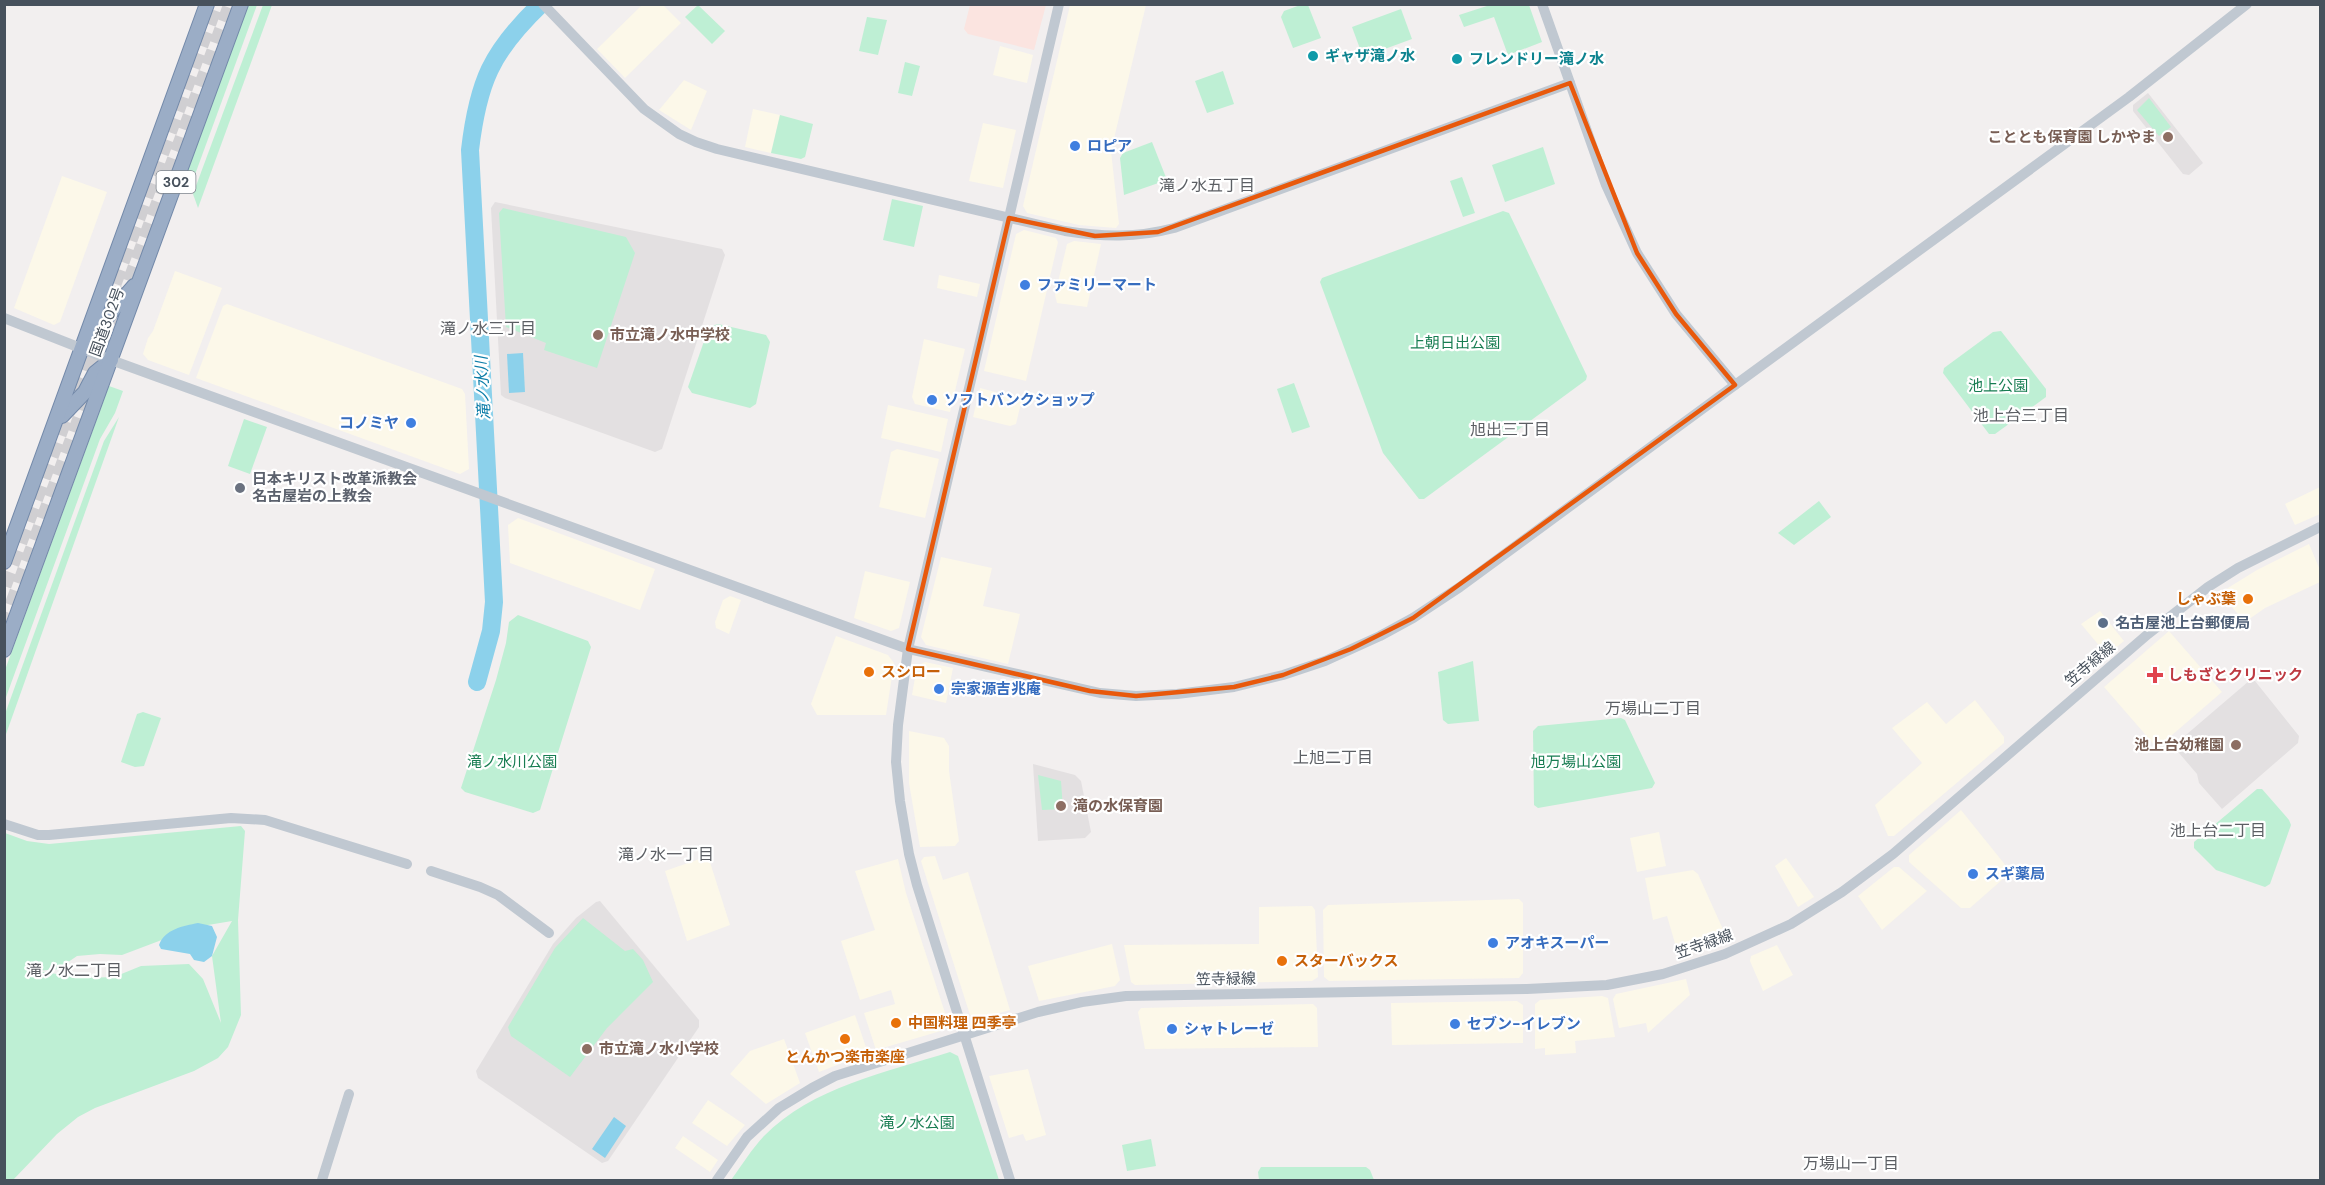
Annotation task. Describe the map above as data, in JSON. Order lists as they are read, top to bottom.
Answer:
{
  "streets": {
    "highway": ["302", "国道302号"],
    "street": ["笠寺緑線"]
  },
  "districts": [
    "滝ノ水五丁目",
    "滝ノ水三丁目",
    "池上台三丁目",
    "旭出三丁目",
    "万場山二丁目",
    "上旭二丁目",
    "池上台二丁目",
    "滝ノ水一丁目",
    "滝ノ水二丁目",
    "万場山一丁目"
  ],
  "water": ["滝ノ水川"],
  "parks": [
    "上朝日出公園",
    "池上公園",
    "滝ノ水川公園",
    "旭万場山公園",
    "滝ノ水公園"
  ],
  "places": {
    "other": [
      "ギャザ滝ノ水",
      "フレンドリー滝ノ水",
      "こととも保育園 しかやま",
      "ロピア",
      "ファミリーマート",
      "市立滝ノ水中学校",
      "ソフトバンクショップ",
      "コノミヤ",
      "日本キリスト改革派教会 名古屋岩の上教会",
      "しゃぶ葉",
      "名古屋池上台郵便局",
      "スシロー",
      "宗家源吉兆庵",
      "池上台幼稚園",
      "滝の水保育園",
      "スギ薬局",
      "アオキスーパー",
      "スターバックス",
      "中国料理 四季亭",
      "セブン-イレブン",
      "シャトレーゼ",
      "とんかつ楽市楽座",
      "市立滝ノ水小学校"
    ],
    "health": ["しもざとクリニック"]
  }
}
